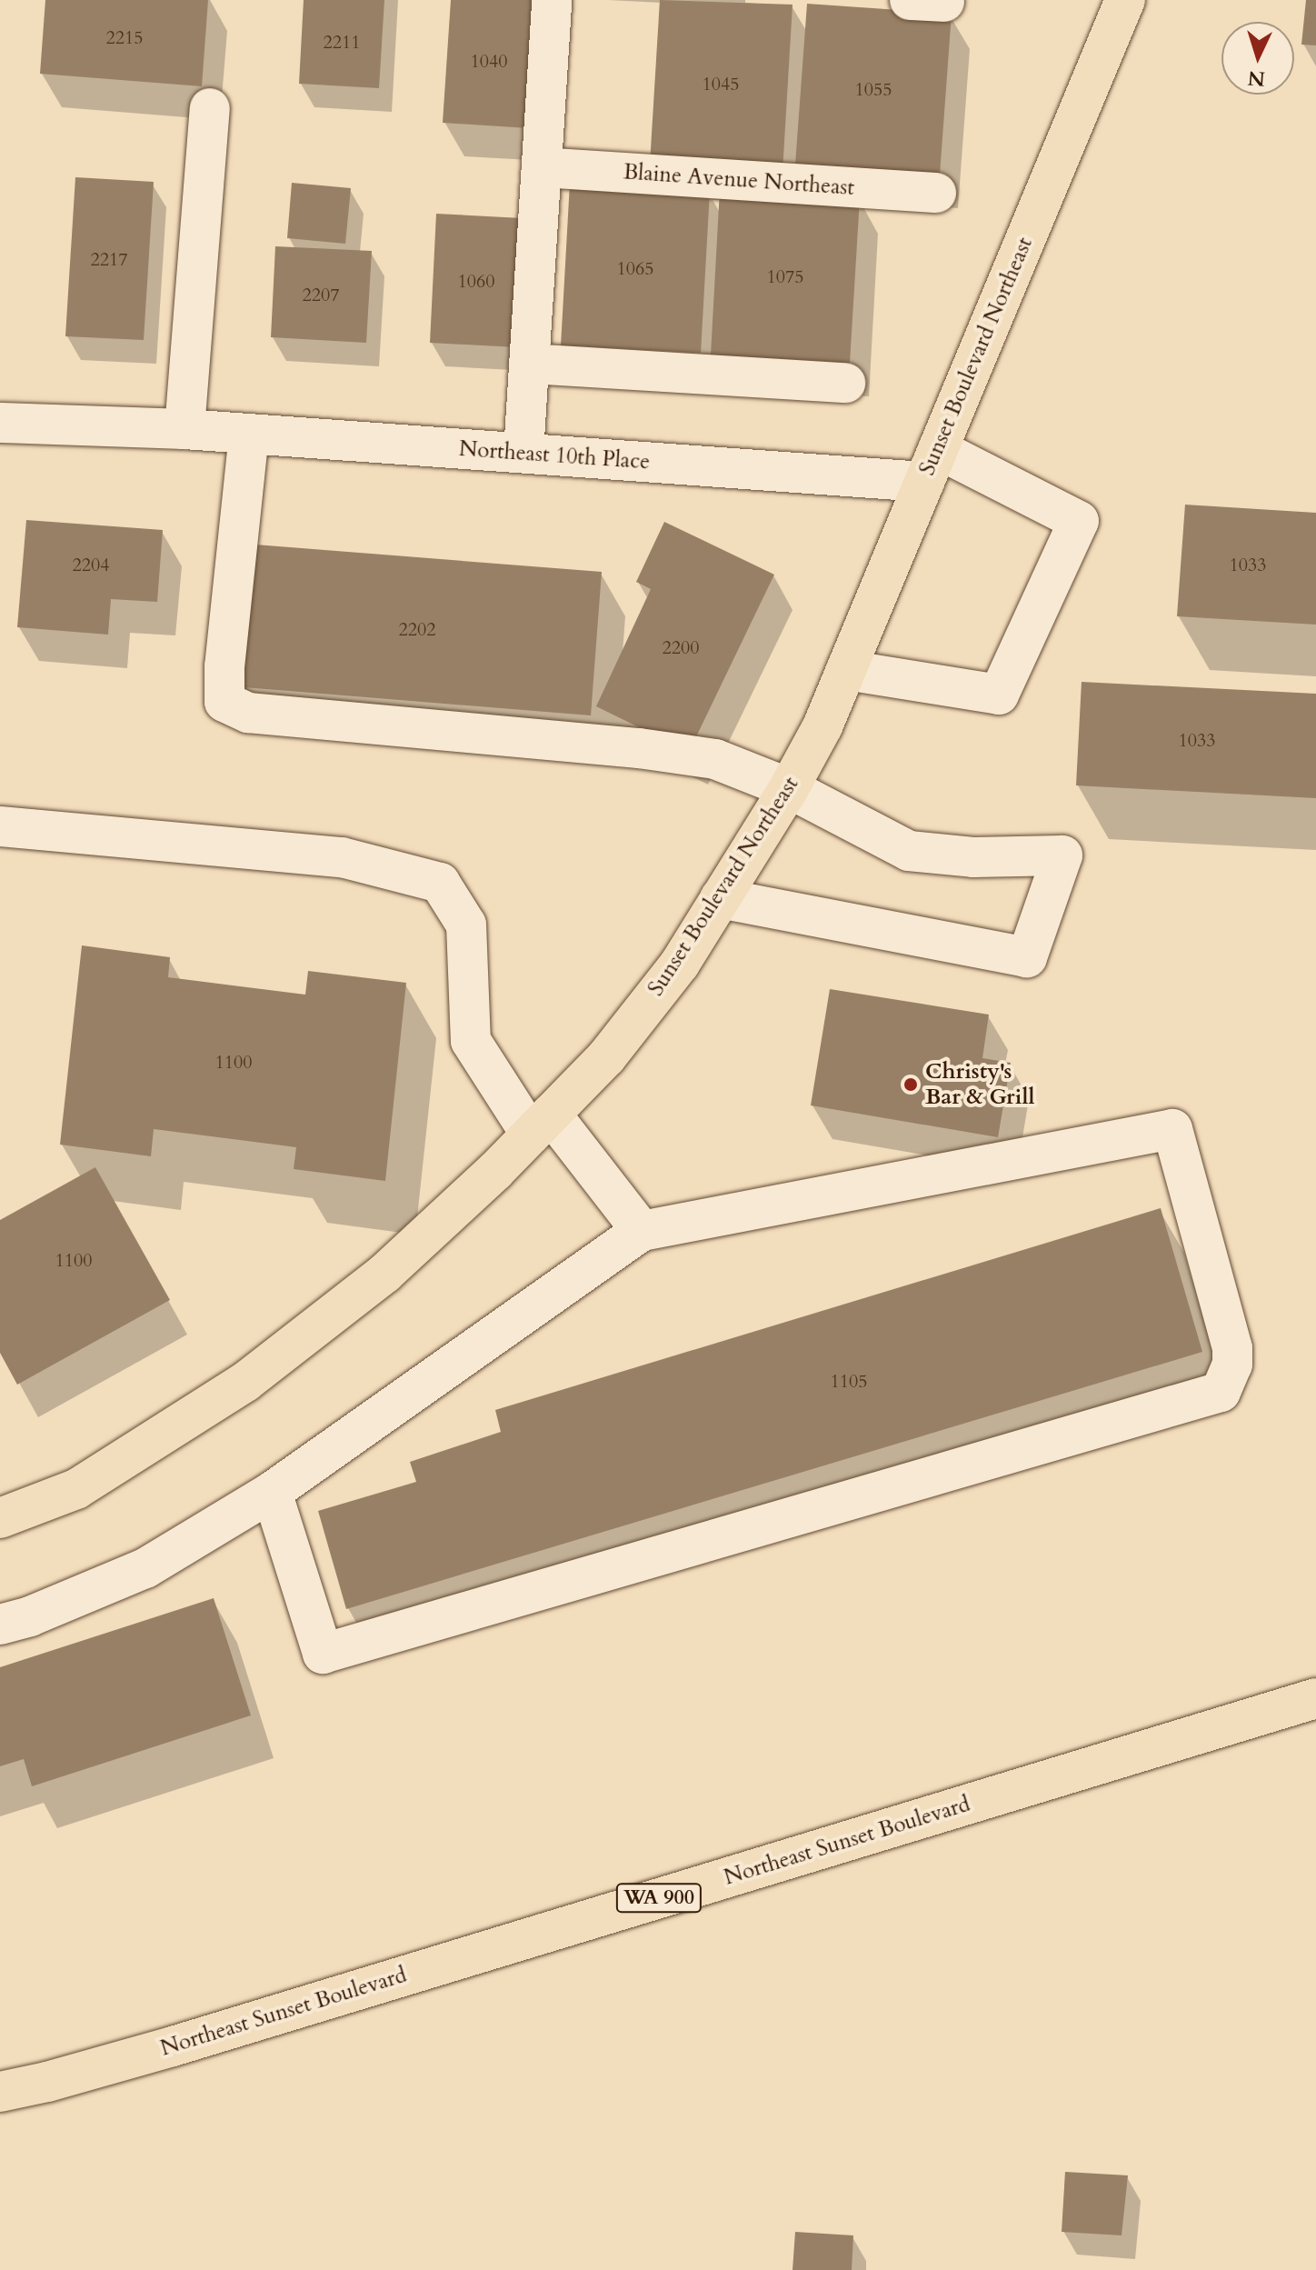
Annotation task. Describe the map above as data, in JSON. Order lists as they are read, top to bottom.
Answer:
{
  "streets": {
    "main road": ["Sunset Boulevard Northeast", "Northeast Sunset Boulevard", "WA 900"],
    "street": ["Blaine Avenue Northeast", "Northeast 10th Place"]
  },
  "crossings": [
    ["Sunset Boulevard Northeast", "Northeast 10th Place"]
  ],
  "places": ["Christy's Bar & Grill"],
  "house_numbers": [
    "2215",
    "2211",
    "1040",
    "1045",
    "1055",
    "2217",
    "1065",
    "1075",
    "1060",
    "2207",
    "2204",
    "1033",
    "2202",
    "2200",
    "1033",
    "1100",
    "1100",
    "1105"
  ],
  "north": "bottom"
}
